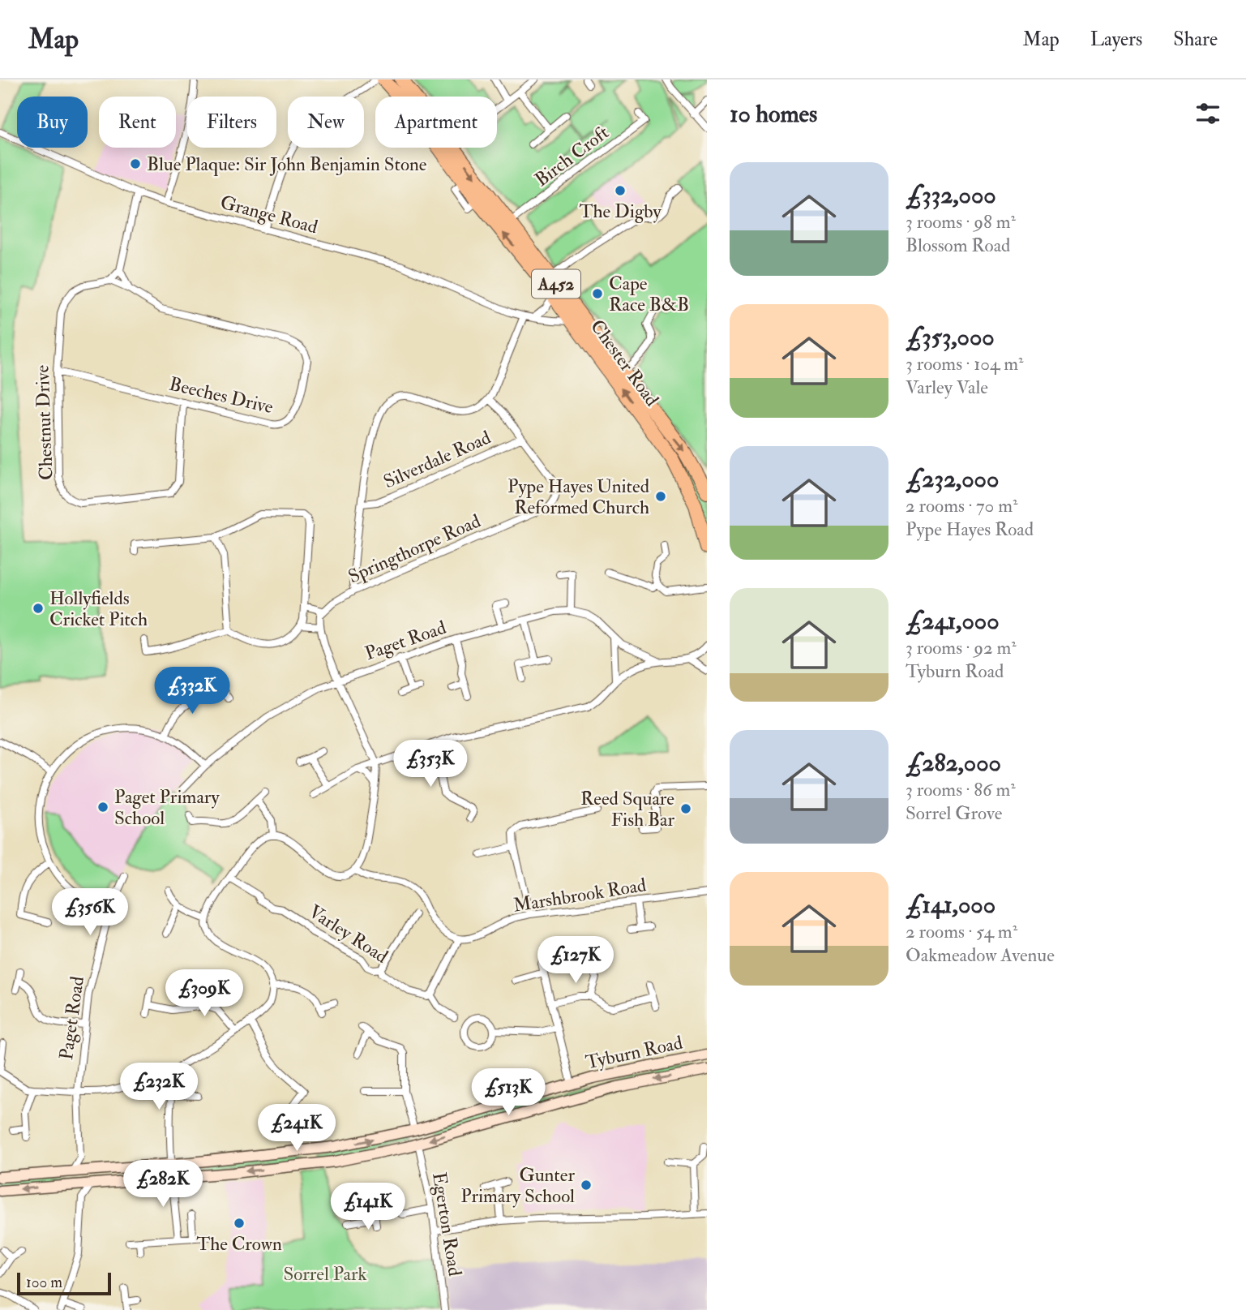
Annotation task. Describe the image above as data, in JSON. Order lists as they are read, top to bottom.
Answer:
{
  "streets": {
    "highway": ["A452", "Chester Road"],
    "main road": ["Tyburn Road"],
    "street": [
      "Birch Croft",
      "Grange Road",
      "Beeches Drive",
      "Chestnut Drive",
      "Silverdale Road",
      "Springthorpe Road",
      "Paget Road",
      "Marshbrook Road",
      "Varley Road",
      "Egerton Road"
    ]
  },
  "crossings": [
    ["Birch Croft", "Chester Road"],
    ["Grange Road", "Chester Road"],
    ["Beeches Drive", "Chestnut Drive"],
    ["Silverdale Road", "Springthorpe Road"],
    ["Tyburn Road", "Egerton Road"]
  ],
  "parks": ["Sorrel Park"],
  "places": [
    "Blue Plaque: Sir John Benjamin Stone",
    "The Digby",
    "Cape Race B&B",
    "Pype Hayes United Reformed Church",
    "Hollyfields Cricket Pitch",
    "Paget Primary School",
    "Reed Square Fish Bar",
    "Gunter Primary School",
    "The Crown"
  ],
  "scale_bar": "100 m",
  "page": {
    "header": "Map",
    "nav": ["Map", "Layers", "Share"],
    "heading": "10 homes",
    "chip": [
      "Buy",
      "Rent",
      "Filters",
      "New",
      "Apartment"
    ],
    "list": [
      {
        "name": "£332,000",
        "note": "3 rooms · 98 m² · Blossom Road"
      },
      {
        "name": "£353,000",
        "note": "3 rooms · 104 m² · Varley Vale"
      },
      {
        "name": "£232,000",
        "note": "2 rooms · 70 m² · Pype Hayes Road"
      },
      {
        "name": "£241,000",
        "note": "3 rooms · 92 m² · Tyburn Road"
      },
      {
        "name": "£282,000",
        "note": "3 rooms · 86 m² · Sorrel Grove"
      },
      {
        "name": "£141,000",
        "note": "2 rooms · 54 m² · Oakmeadow Avenue"
      }
    ],
    "price": [
      "£332K",
      "£353K",
      "£356K",
      "£127K",
      "£309K",
      "£232K",
      "£513K",
      "£241K",
      "£282K",
      "£141K"
    ],
    "scale": "100 m"
  }
}
